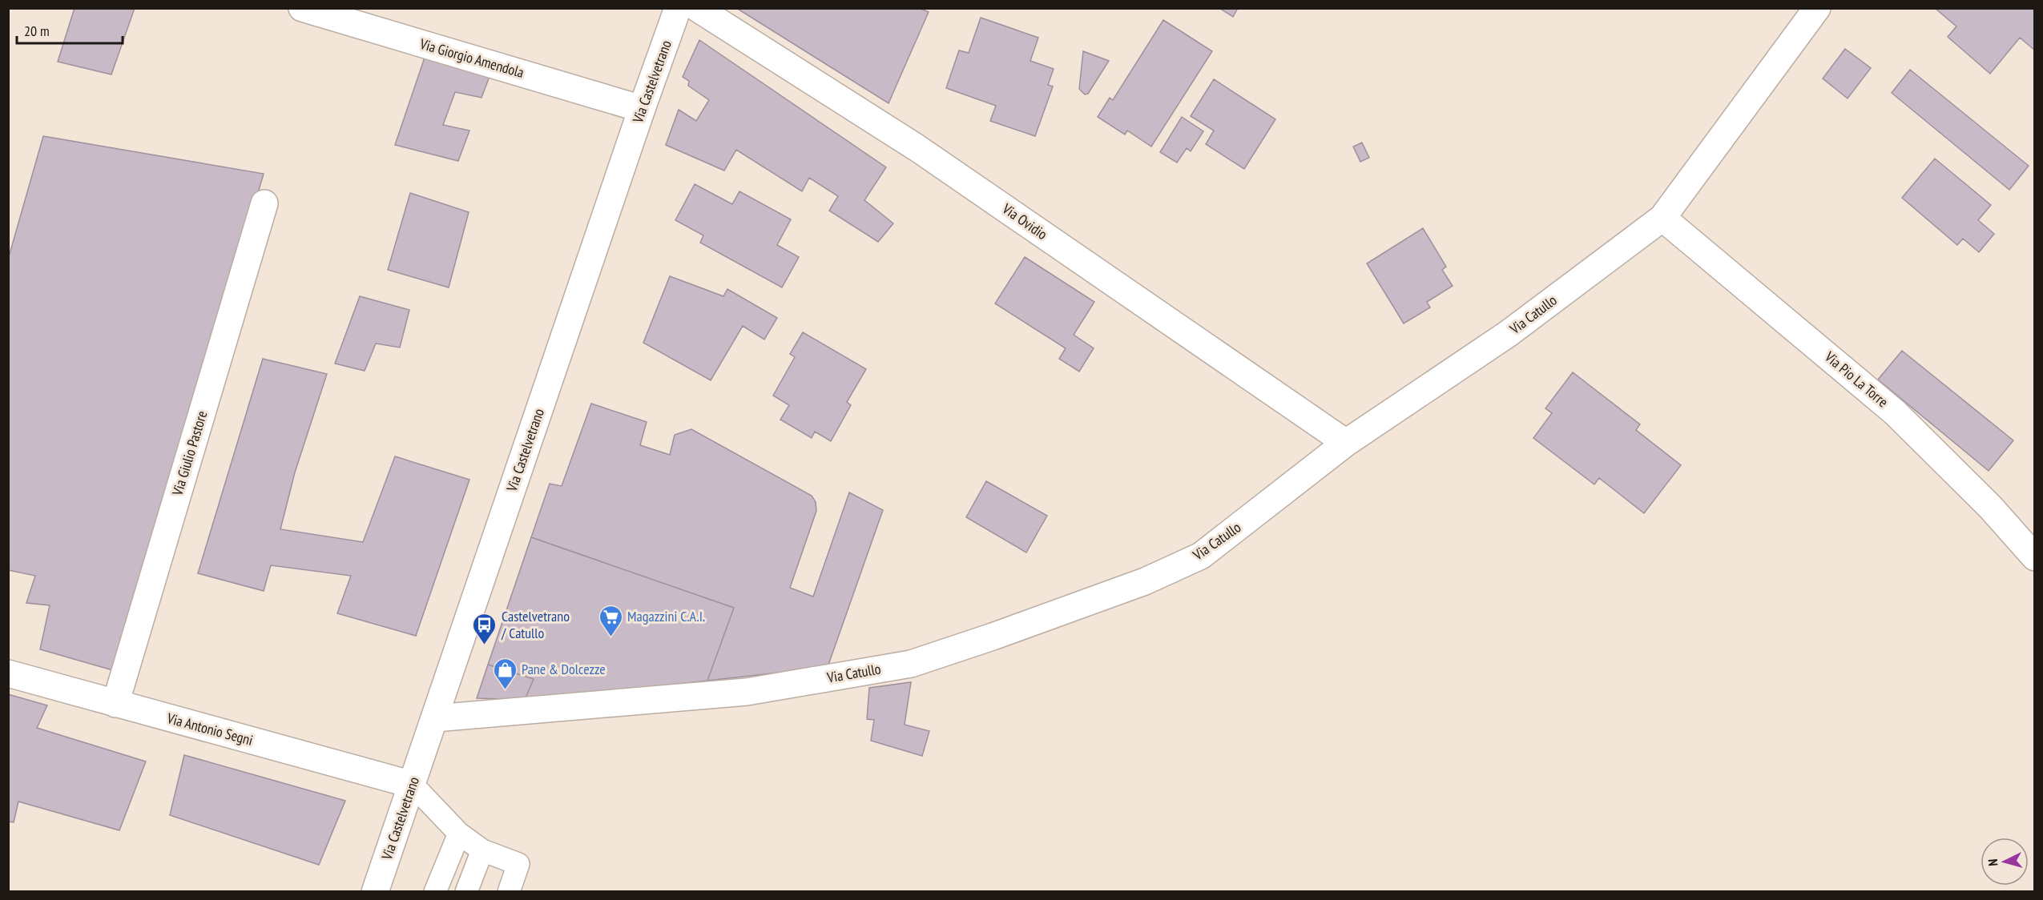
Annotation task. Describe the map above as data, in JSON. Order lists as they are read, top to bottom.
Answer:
{
  "streets": {
    "street": [
      "Via Giorgio Amendola",
      "Via Castelvetrano",
      "Via Ovidio",
      "Via Catullo",
      "Via Pio La Torre",
      "Via Giulio Pastore",
      "Via Antonio Segni"
    ]
  },
  "crossings": [
    ["Via Giorgio Amendola", "Via Castelvetrano"],
    ["Via Castelvetrano", "Via Catullo"],
    ["Via Castelvetrano", "Via Antonio Segni"],
    ["Via Ovidio", "Via Catullo"],
    ["Via Catullo", "Via Pio La Torre"],
    ["Via Giulio Pastore", "Via Antonio Segni"]
  ],
  "places": {
    "supermarket": ["Magazzini C.A.I."],
    "bus stop": ["Castelvetrano / Catullo"],
    "shop": ["Pane & Dolcezze"]
  },
  "scale_bar": "20 m",
  "north": "left"
}
